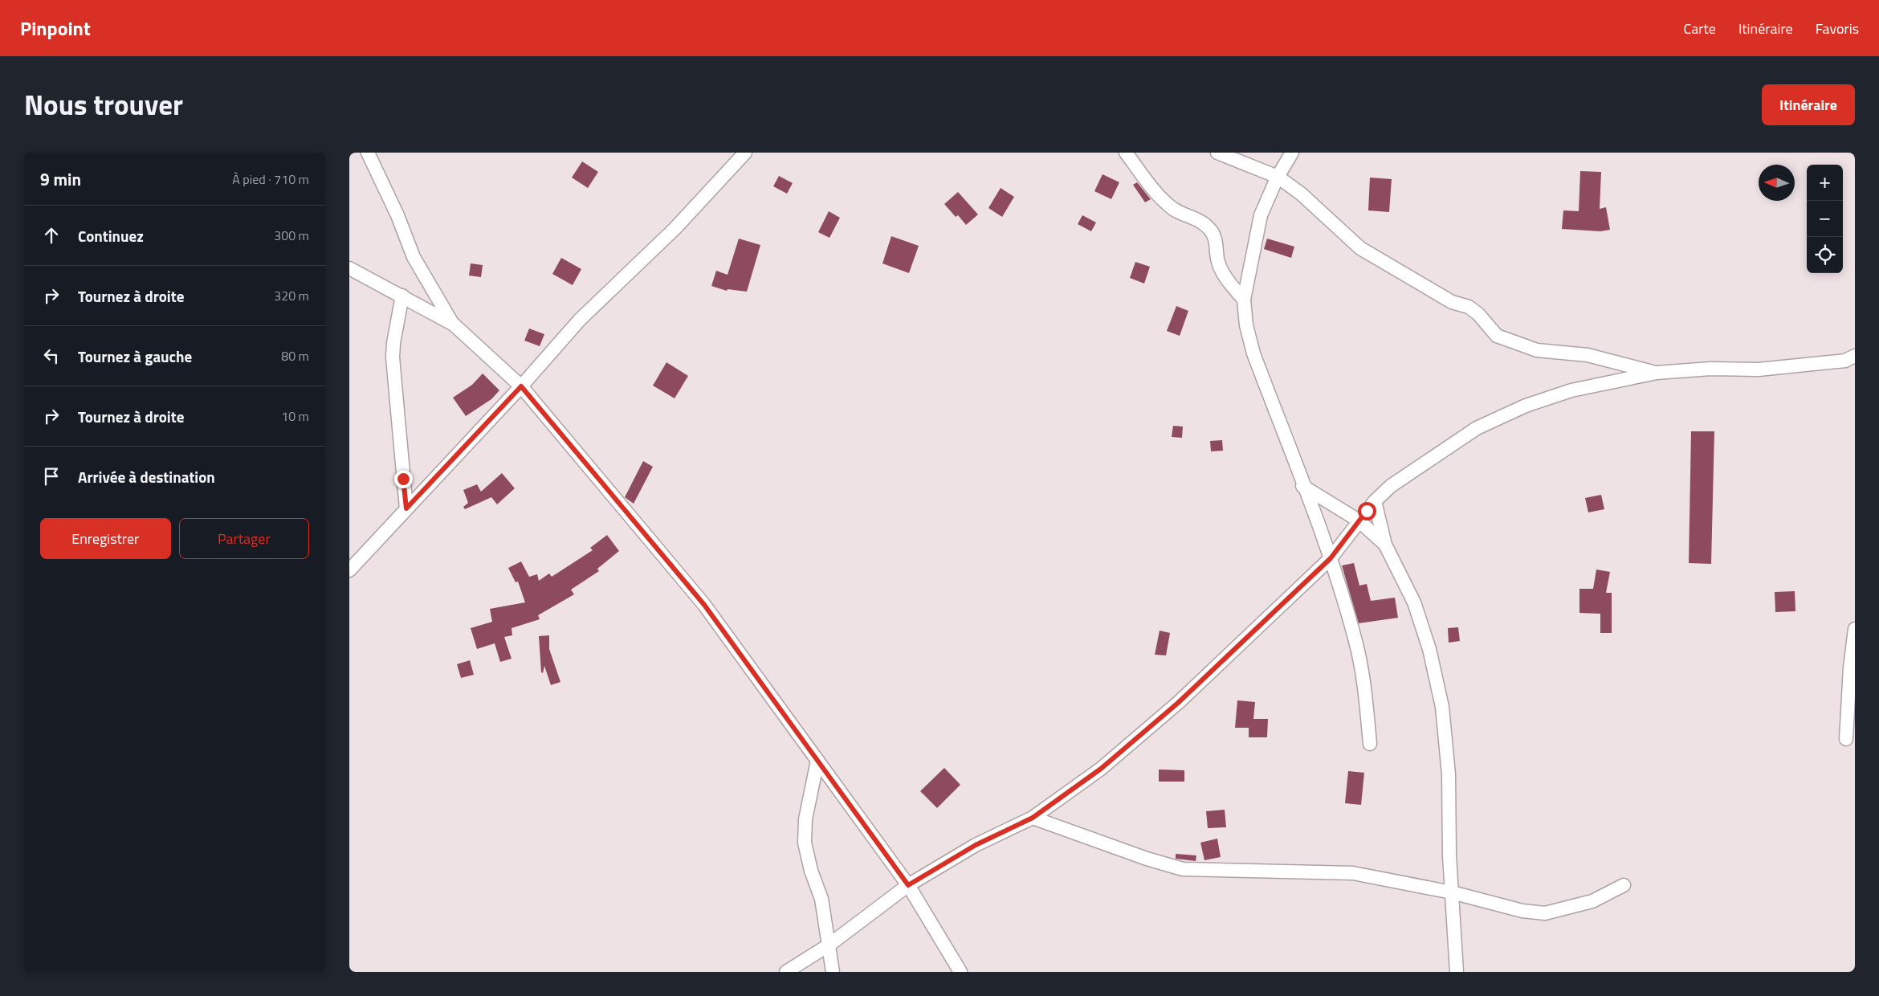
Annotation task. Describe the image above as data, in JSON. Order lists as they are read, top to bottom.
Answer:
{
  "north": "left",
  "page": {
    "header": "Pinpoint",
    "nav": ["Carte", "Itinéraire", "Favoris"],
    "title": "Nous trouver",
    "buttons": [
      "Itinéraire",
      ["Enregistrer", "Partager"]
    ],
    "heading": ["9 min", "À pied · 710 m"],
    "map_buttons": ["+", "−"],
    "list": [
      ["Continuez", "300 m"],
      ["Tournez à droite", "320 m"],
      ["Tournez à gauche", "80 m"],
      ["Tournez à droite", "10 m"],
      "Arrivée à destination"
    ]
  }
}
